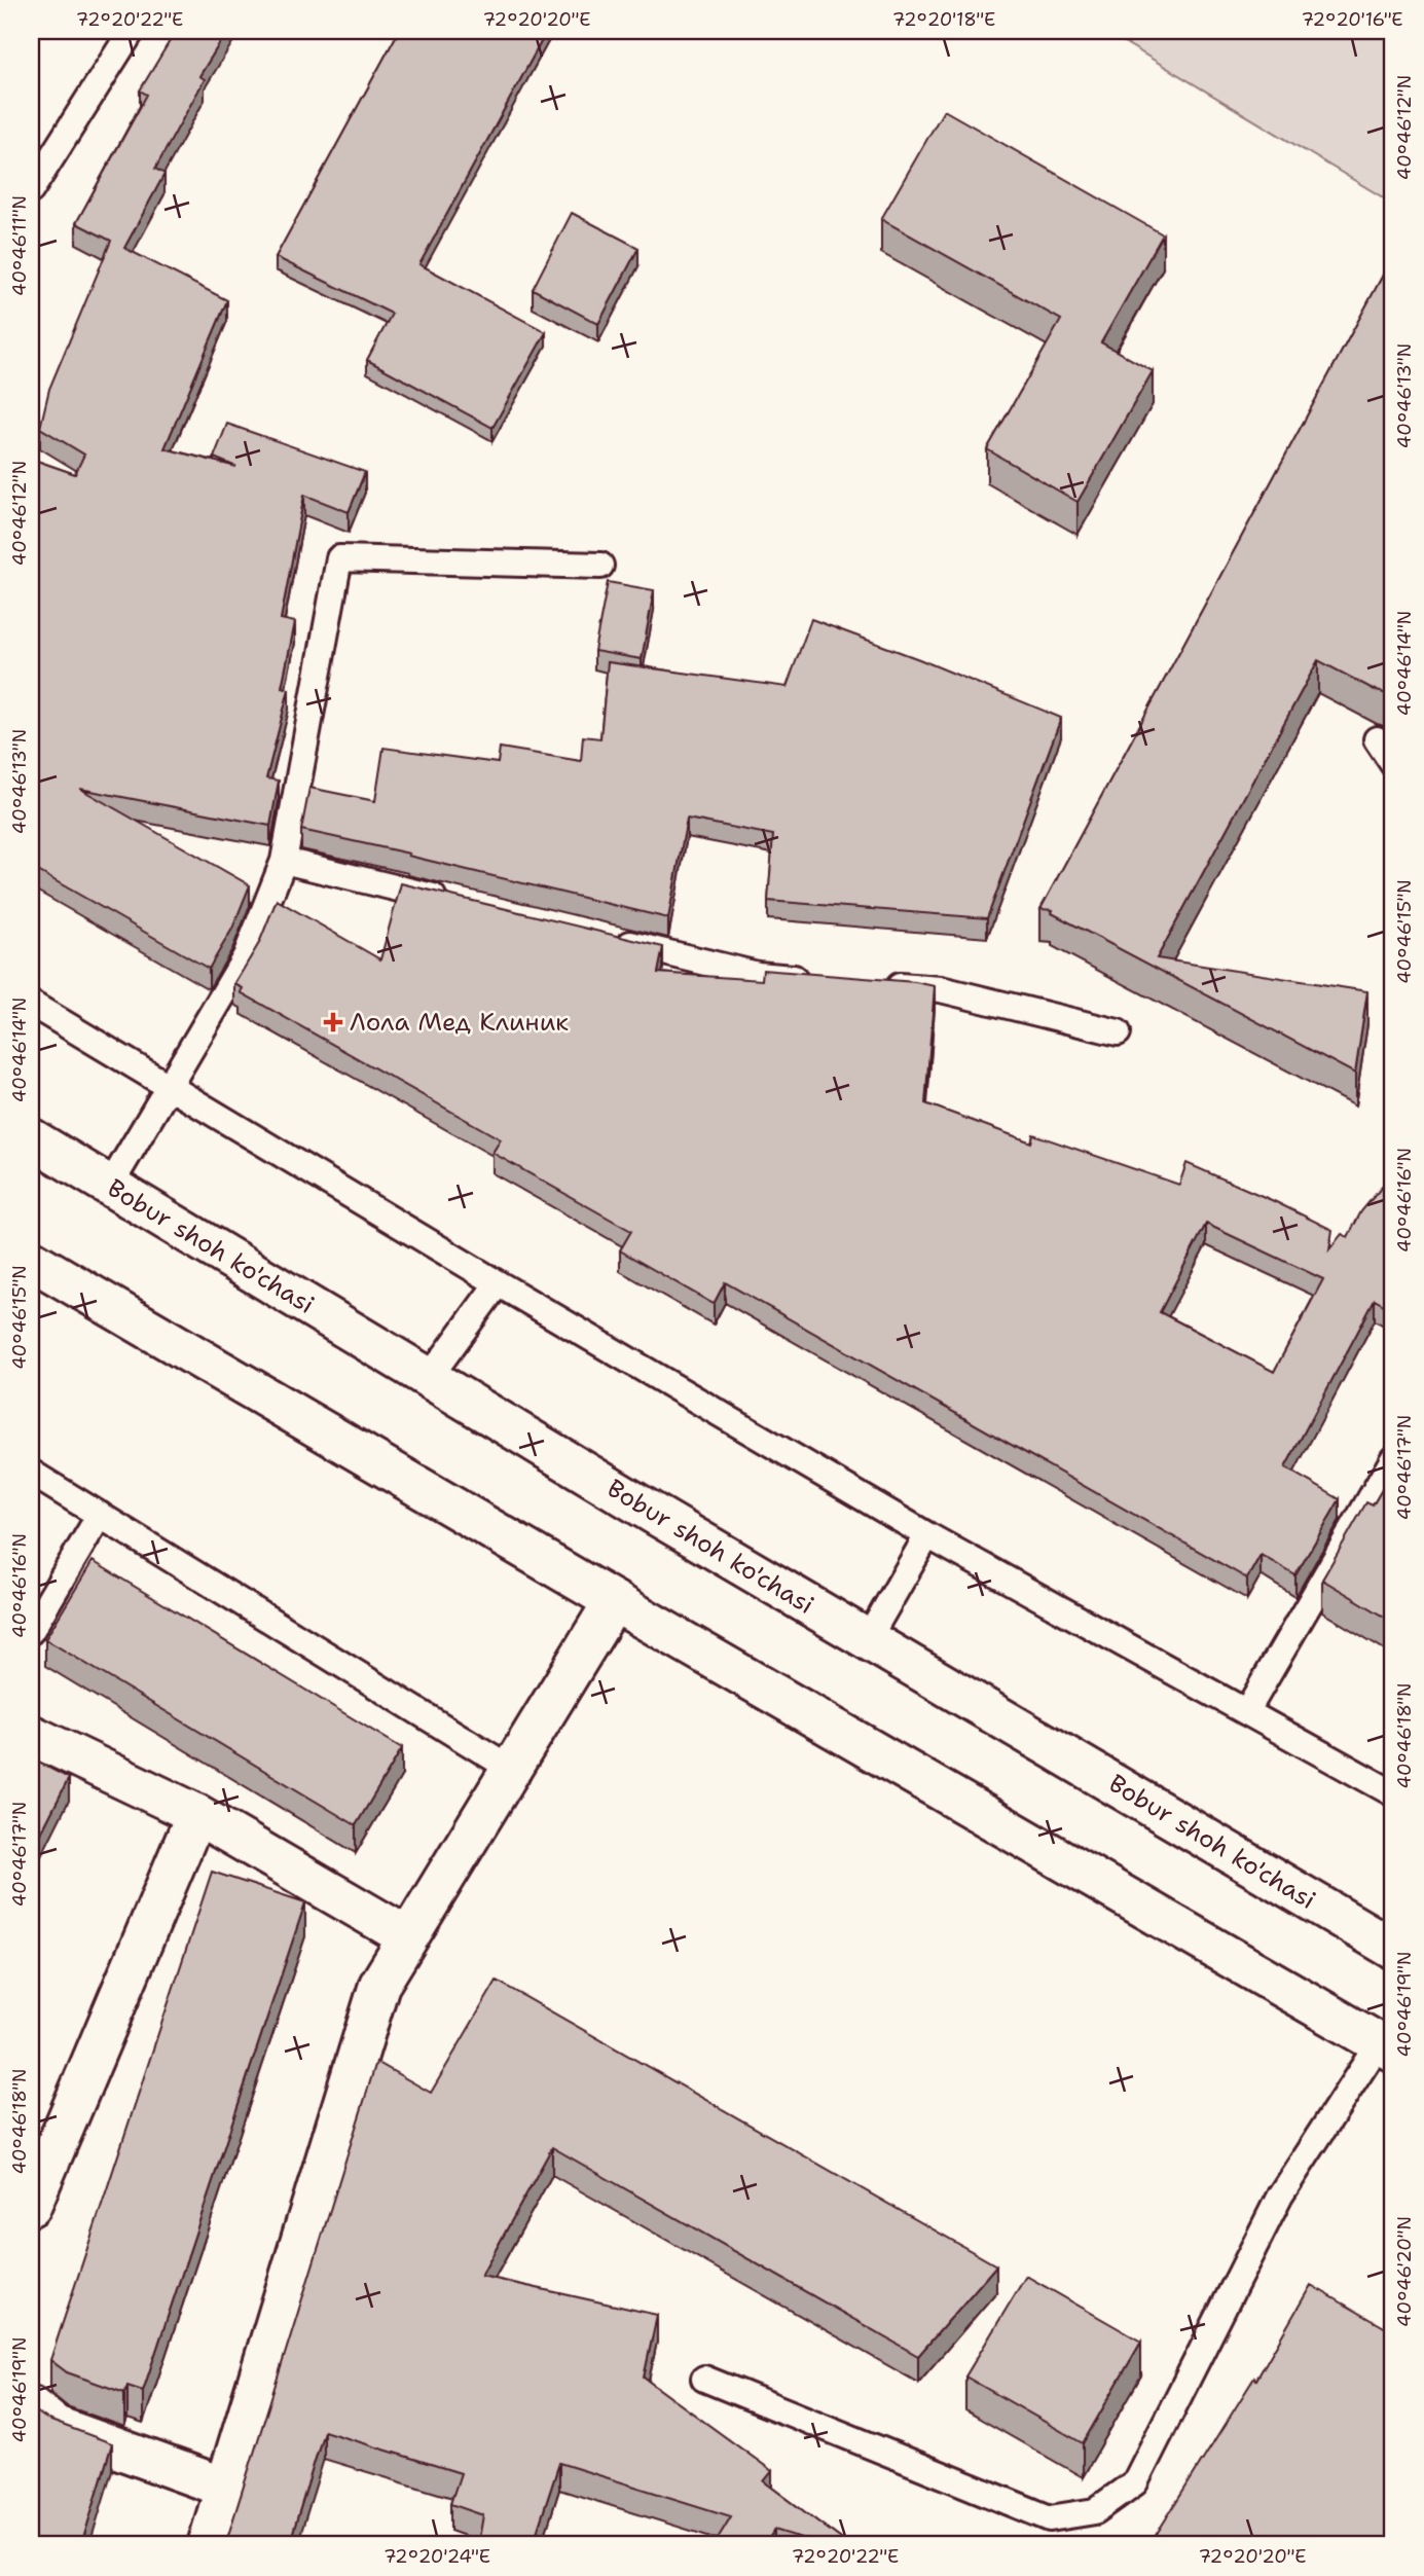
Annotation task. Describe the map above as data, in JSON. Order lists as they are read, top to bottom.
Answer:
{
  "streets": {
    "main road": ["Bobur shoh ko'chasi"]
  },
  "places": {
    "health": ["Лола Мед Клиник"]
  },
  "coordinates": [
    "72°20'22\"E",
    "72°20'20\"E",
    "72°20'18\"E",
    "72°20'16\"E",
    "40°46'12\"N",
    "40°46'11\"N",
    "40°46'13\"N",
    "40°46'14\"N",
    "40°46'15\"N",
    "40°46'16\"N",
    "40°46'17\"N",
    "40°46'18\"N",
    "40°46'19\"N",
    "40°46'20\"N",
    "72°20'24\"E"
  ]
}
